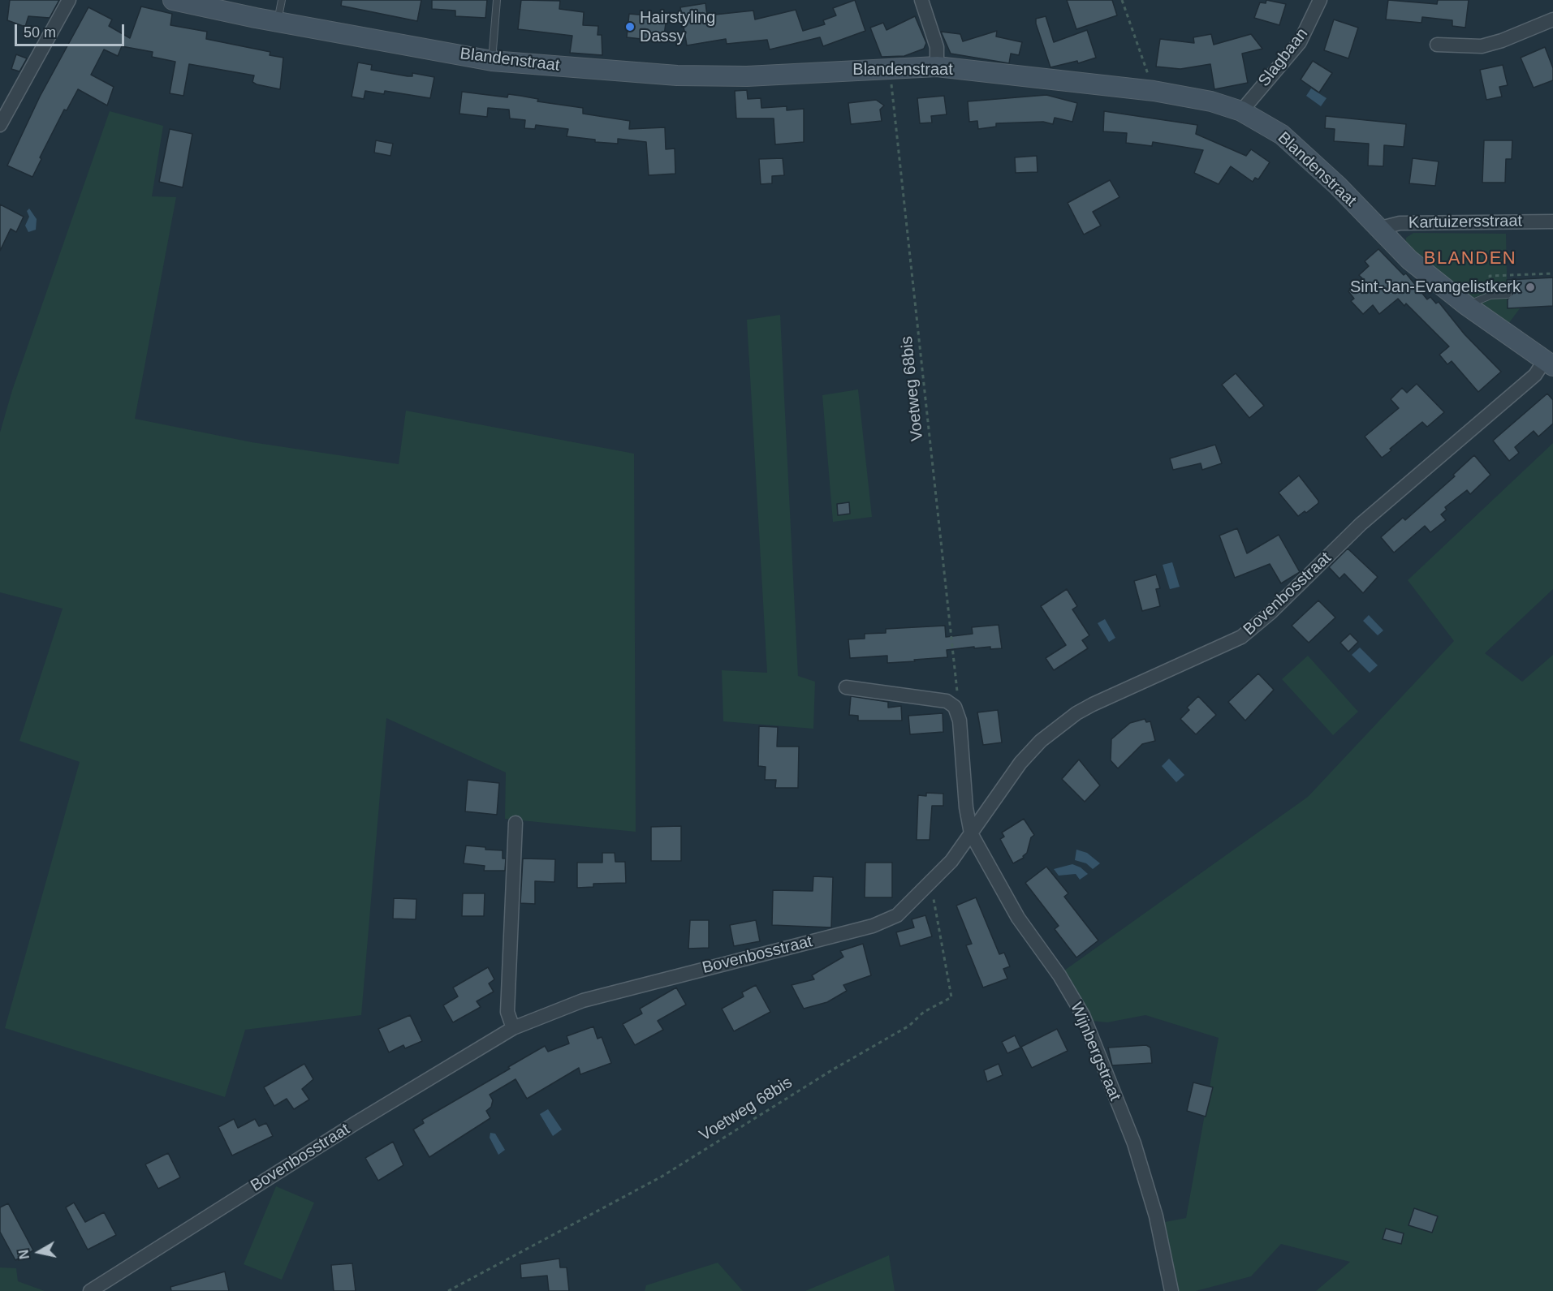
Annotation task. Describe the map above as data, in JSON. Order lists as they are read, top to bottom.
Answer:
{
  "streets": {
    "street": [
      "Slagbaan",
      "Blandenstraat",
      "Kartuizersstraat",
      "Bovenbosstraat",
      "Wijnbergstraat"
    ],
    "path": ["Voetweg 68bis"]
  },
  "crossings": [
    ["Slagbaan", "Blandenstraat"],
    ["Blandenstraat", "Kartuizersstraat"],
    ["Blandenstraat", "Voetweg 68bis"],
    ["Blandenstraat", "Bovenbosstraat"],
    ["Voetweg 68bis", "Bovenbosstraat"],
    ["Bovenbosstraat", "Wijnbergstraat"]
  ],
  "districts": ["BLANDEN"],
  "places": ["Hairstyling Dassy", "Sint-Jan-Evangelistkerk"],
  "scale_bar": "50 m",
  "north": "left"
}
